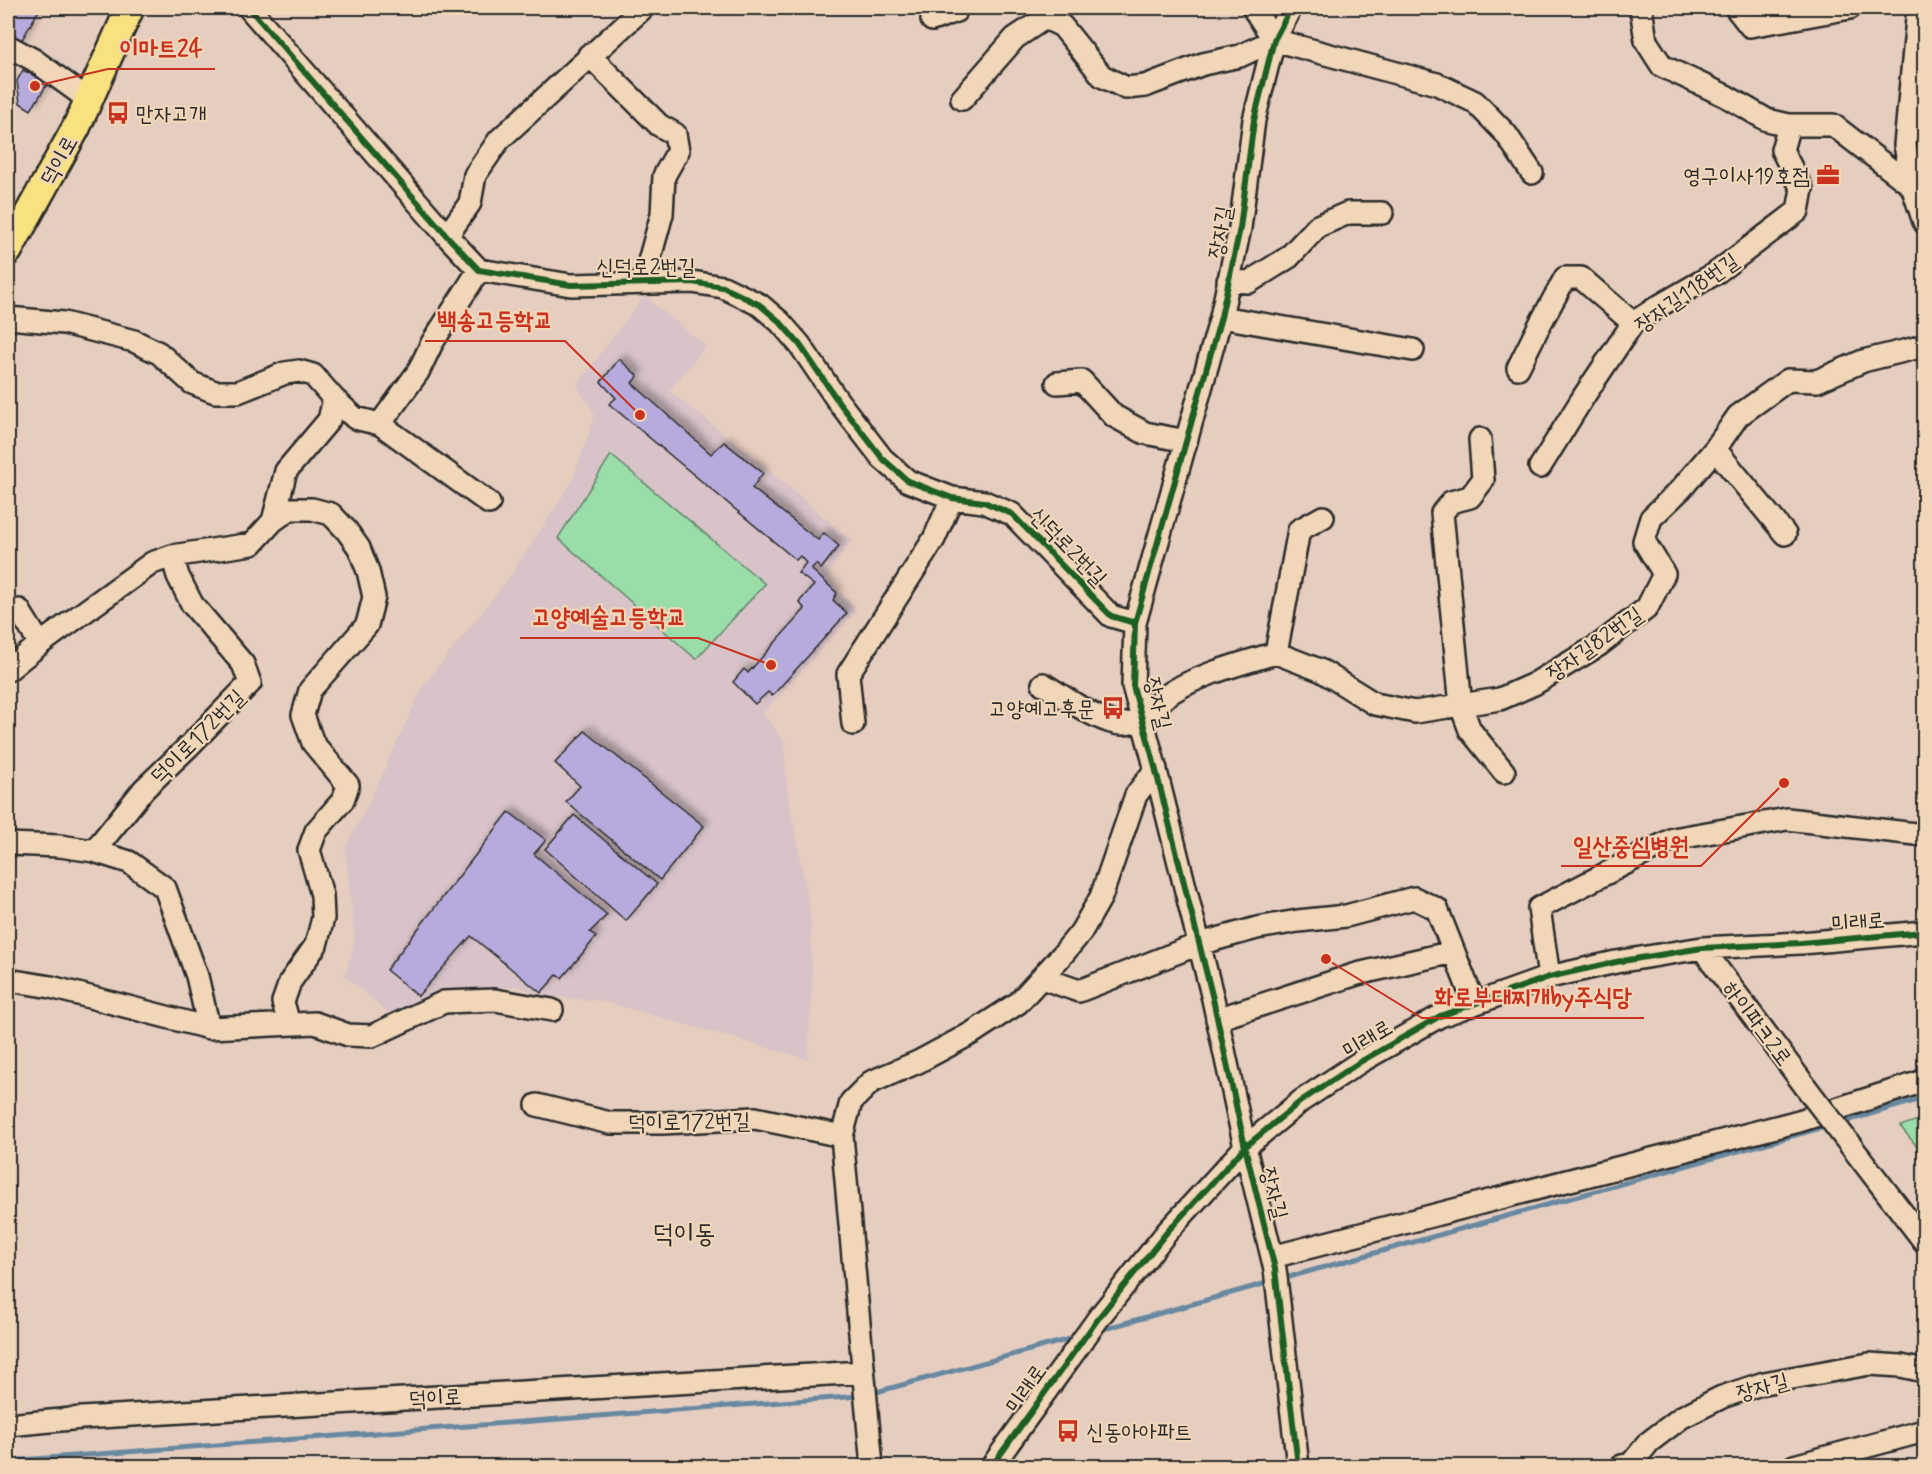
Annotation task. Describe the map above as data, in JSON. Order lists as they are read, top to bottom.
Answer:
{
  "streets": {
    "main road": ["덕이로"],
    "street": [
      "장자길",
      "신덕로2번길",
      "장자길118번길",
      "장자길82번길",
      "덕이로172번길",
      "미래로",
      "하이파크2로"
    ]
  },
  "crossings": [
    ["장자길", "신덕로2번길"],
    ["장자길", "미래로"],
    ["미래로", "하이파크2로"]
  ],
  "districts": ["덕이동"],
  "places": {
    "other": [
      "이마트24",
      "백송고등학교",
      "고양예술고등학교",
      "일산중심병원",
      "화로부대찌개by주식당"
    ],
    "bus stop": ["만자고개", "고양예고후문", "신동아아파트"],
    "office": ["영구이사19호점"]
  }
}
